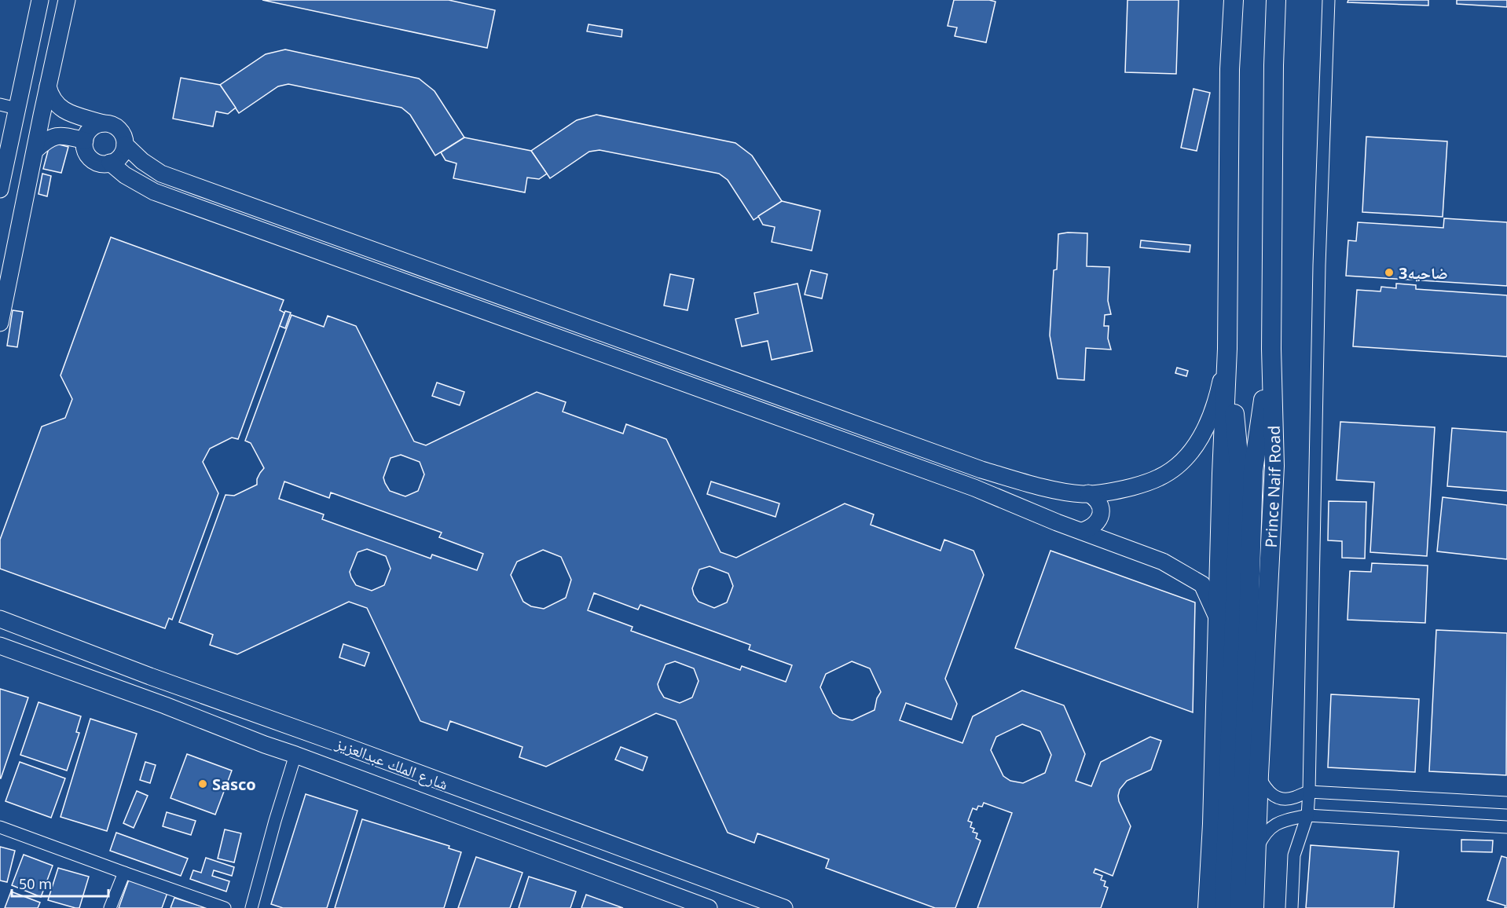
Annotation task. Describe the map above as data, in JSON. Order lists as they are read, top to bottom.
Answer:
{
  "streets": {
    "main road": ["Prince Naif Road"],
    "street": ["شارع الملك عبدالعزيز"]
  },
  "places": ["ضاحيه3", "Sasco"],
  "scale_bar": "50 m"
}
